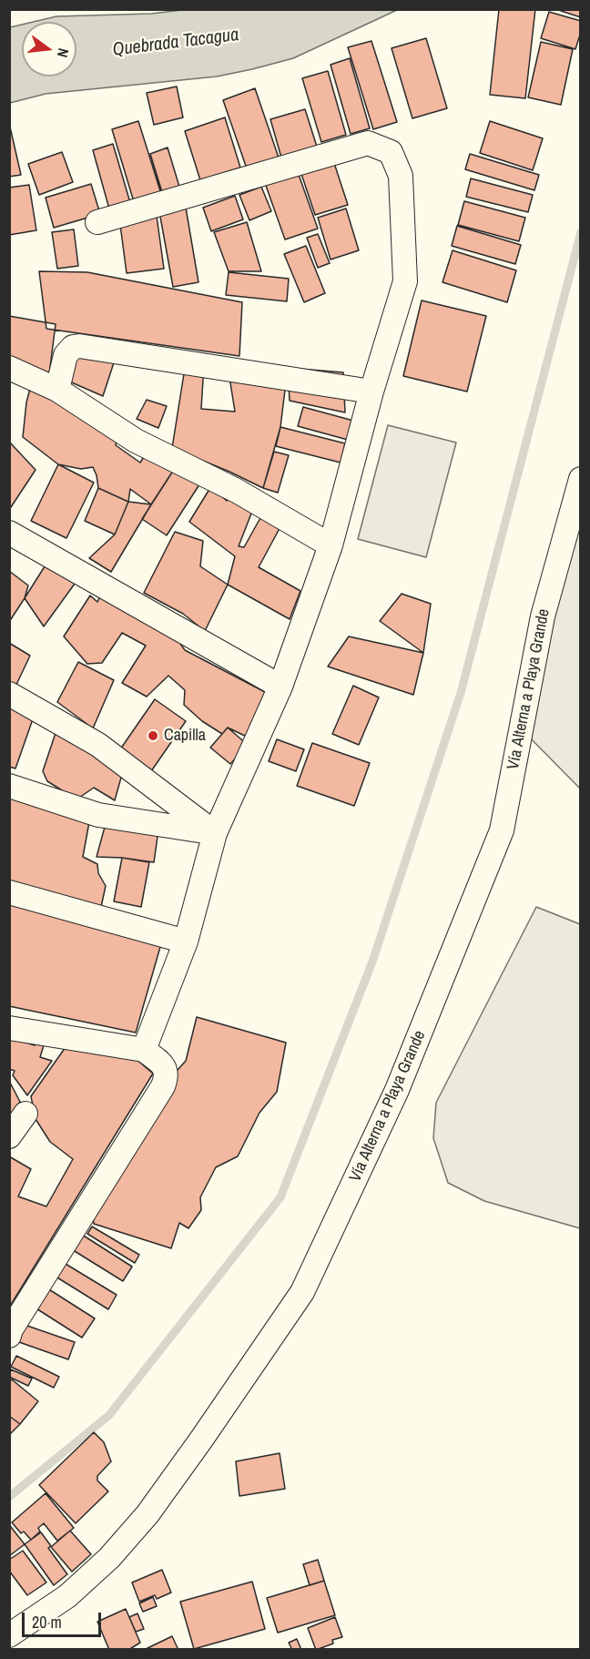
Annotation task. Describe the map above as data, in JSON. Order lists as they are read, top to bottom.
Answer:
{
  "streets": {
    "street": ["Vía Alterna a Playa Grande"]
  },
  "water": ["Quebrada Tacagua"],
  "places": ["Capilla"],
  "scale_bar": "20 m",
  "north": "right"
}
